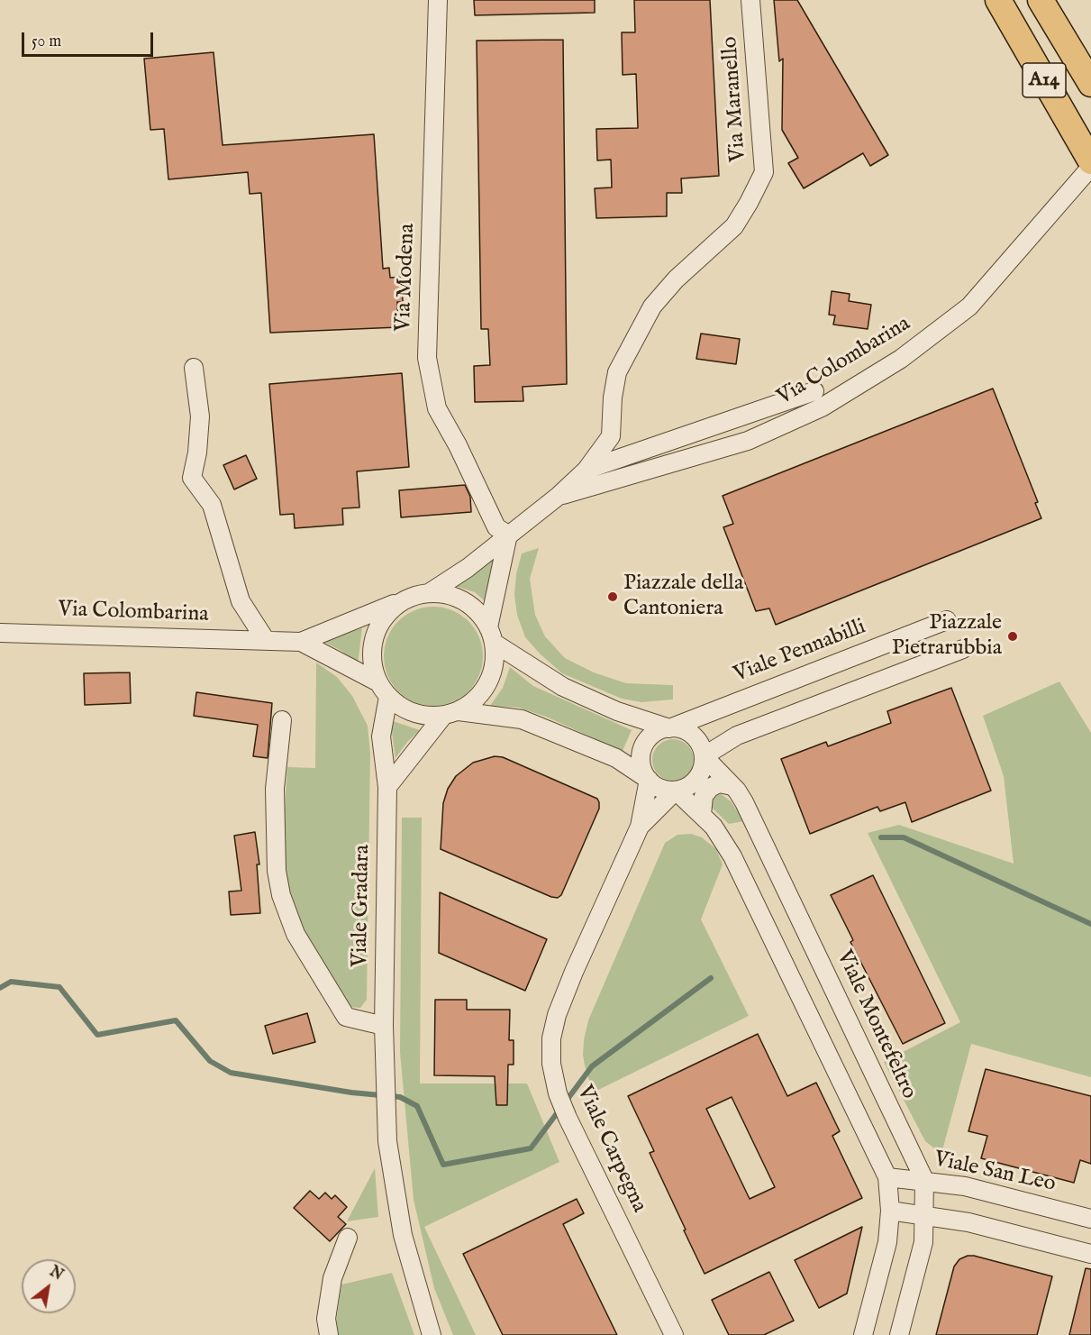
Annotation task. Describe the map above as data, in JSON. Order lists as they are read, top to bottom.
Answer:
{
  "streets": {
    "highway": ["A14"],
    "street": [
      "Via Maranello",
      "Via Modena",
      "Via Colombarina",
      "Viale Pennabilli",
      "Viale Gradara",
      "Viale Montefeltro",
      "Viale Carpegna",
      "Viale San Leo"
    ]
  },
  "crossings": [
    ["Via Maranello", "Via Colombarina"],
    ["Via Modena", "Via Colombarina"],
    ["Via Colombarina", "Viale Gradara"],
    ["Viale Pennabilli", "Viale Montefeltro"],
    ["Viale Pennabilli", "Viale Carpegna"],
    ["Viale Montefeltro", "Viale Carpegna"],
    ["Viale Montefeltro", "Viale San Leo"]
  ],
  "places": ["Piazzale della Cantoniera", "Piazzale Pietrarubbia"],
  "scale_bar": "50 m",
  "north": "top right"
}
